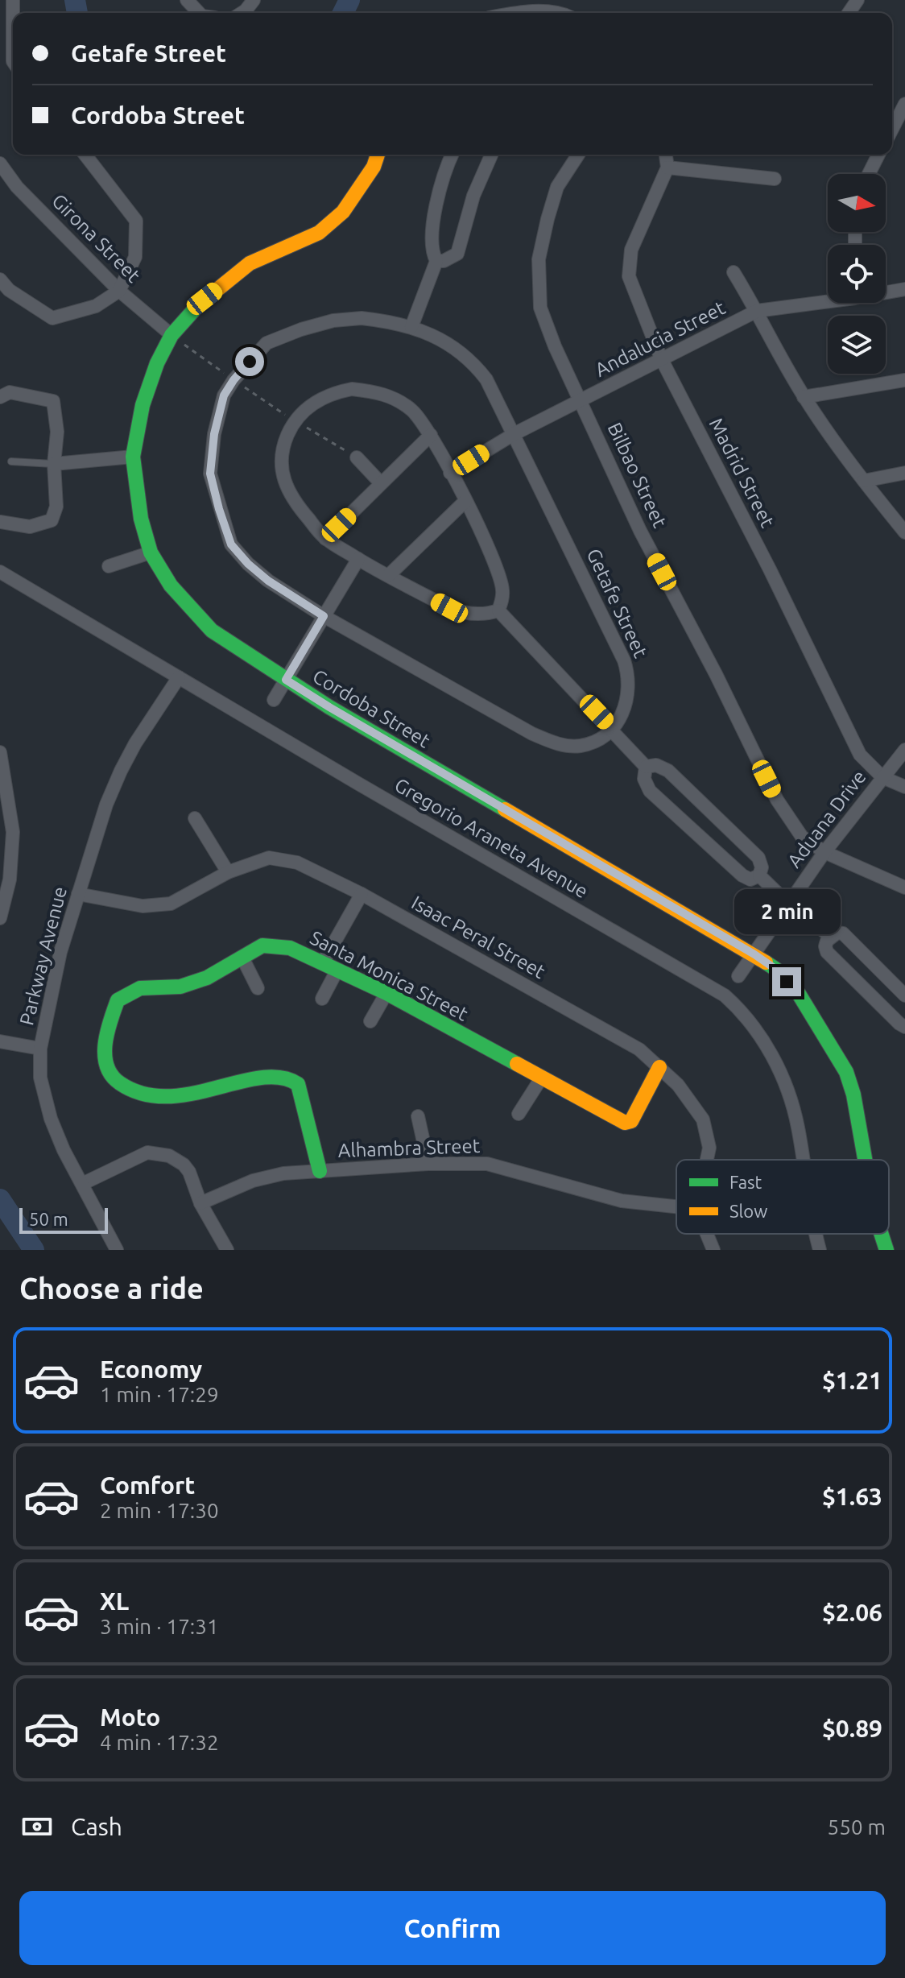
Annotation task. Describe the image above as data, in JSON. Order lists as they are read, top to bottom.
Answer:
{
  "streets": {
    "street": [
      "Girona Street",
      "Andalucia Street",
      "Madrid Street",
      "Bilbao Street",
      "Getafe Street",
      "Cordoba Street",
      "Aduana Drive",
      "Gregorio Araneta Avenue",
      "Isaac Peral Street",
      "Parkway Avenue",
      "Santa Monica Street",
      "Alhambra Street"
    ]
  },
  "crossings": [
    ["Girona Street", "Cordoba Street"],
    ["Andalucia Street", "Madrid Street"],
    ["Andalucia Street", "Bilbao Street"],
    ["Andalucia Street", "Getafe Street"],
    ["Madrid Street", "Aduana Drive"],
    ["Bilbao Street", "Aduana Drive"],
    ["Cordoba Street", "Aduana Drive"],
    ["Gregorio Araneta Avenue", "Parkway Avenue"],
    ["Isaac Peral Street", "Parkway Avenue"],
    ["Isaac Peral Street", "Santa Monica Street"],
    ["Santa Monica Street", "Alhambra Street"]
  ],
  "legend": ["Fast", "Slow"],
  "scale_bar": "50 m",
  "north": "right",
  "page": {
    "banner": ["Getafe Street", "Cordoba Street"],
    "bubble": "2 min",
    "scale": "50 m",
    "heading": "Choose a ride",
    "list": [
      {
        "name": "Economy",
        "note": "1 min · 17:29",
        "value": "$1.21"
      },
      {
        "name": "Comfort",
        "note": "2 min · 17:30",
        "value": "$1.63"
      },
      {
        "name": "XL",
        "note": "3 min · 17:31",
        "value": "$2.06"
      },
      {
        "name": "Moto",
        "note": "4 min · 17:32",
        "value": "$0.89"
      }
    ],
    "pay": ["Cash", "550 m"],
    "buttons": "Confirm"
  }
}
